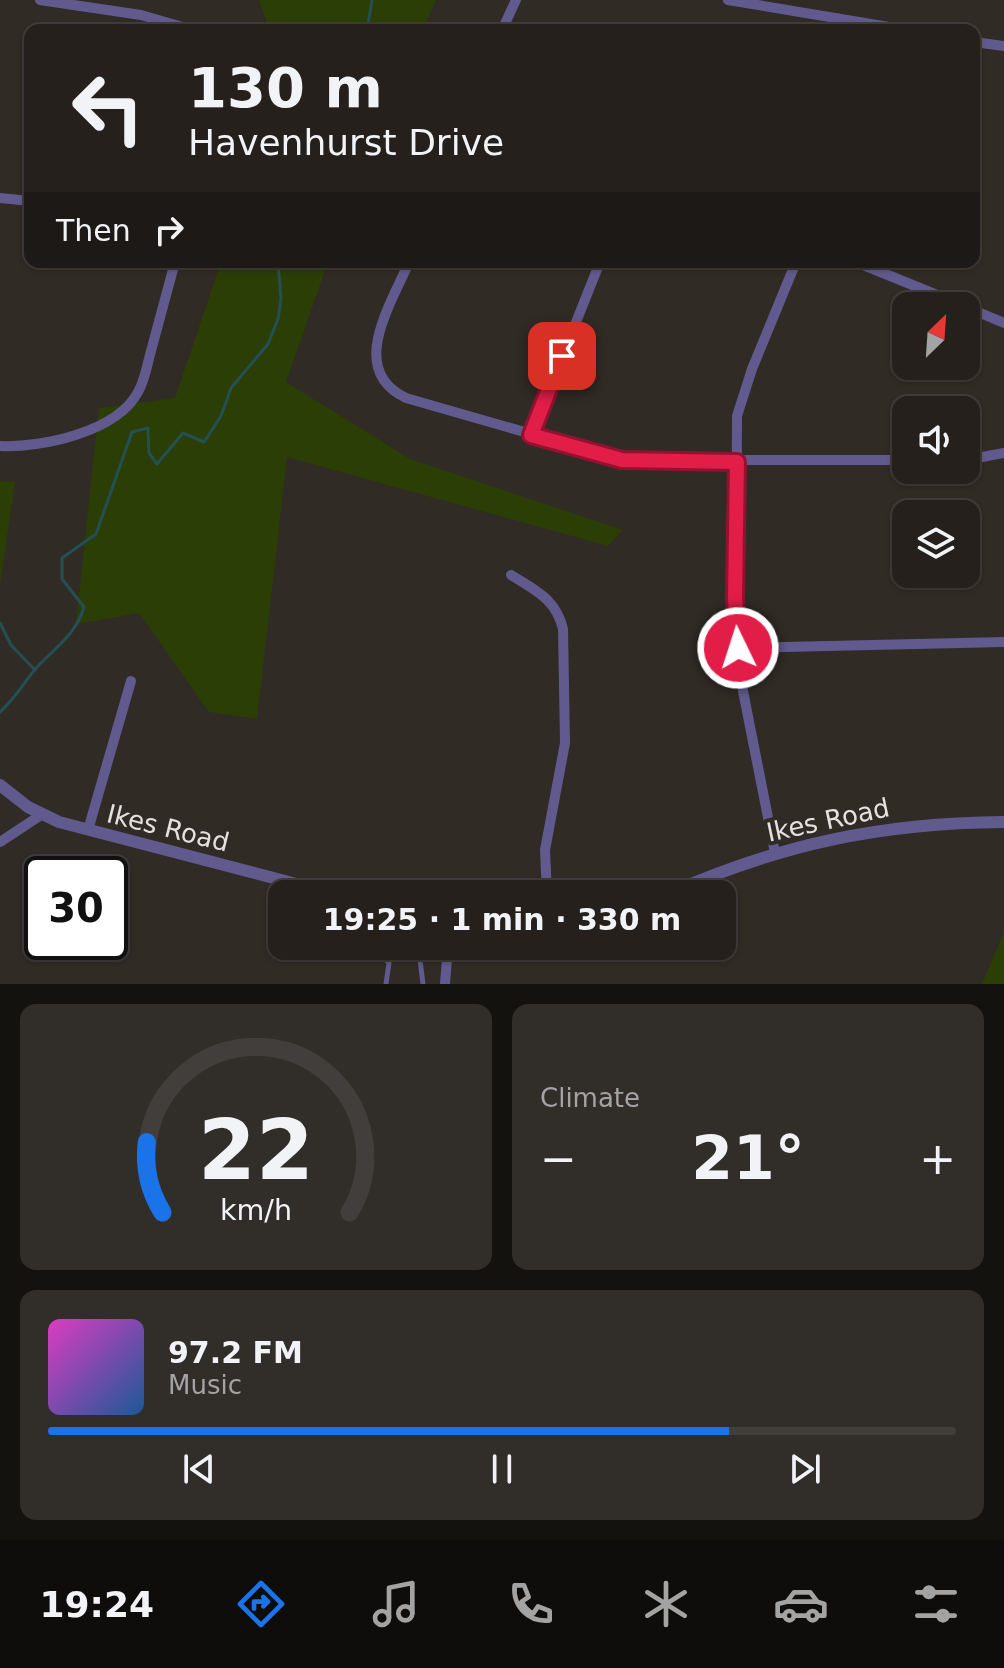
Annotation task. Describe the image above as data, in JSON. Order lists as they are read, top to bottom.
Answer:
{
  "streets": {
    "street": ["Ikes Road"]
  },
  "north": "top right",
  "page": {
    "turn": ["130 m", "Havenhurst Drive"],
    "then": "Then",
    "limit": "30",
    "trip": "19:25 · 1 min · 330 m",
    "tile": "Climate",
    "heat": ["−", "21°", "+"],
    "song": ["97.2 FM", "Music"],
    "tabs": "19:24",
    "gauge": ["22", "km/h"]
  }
}
